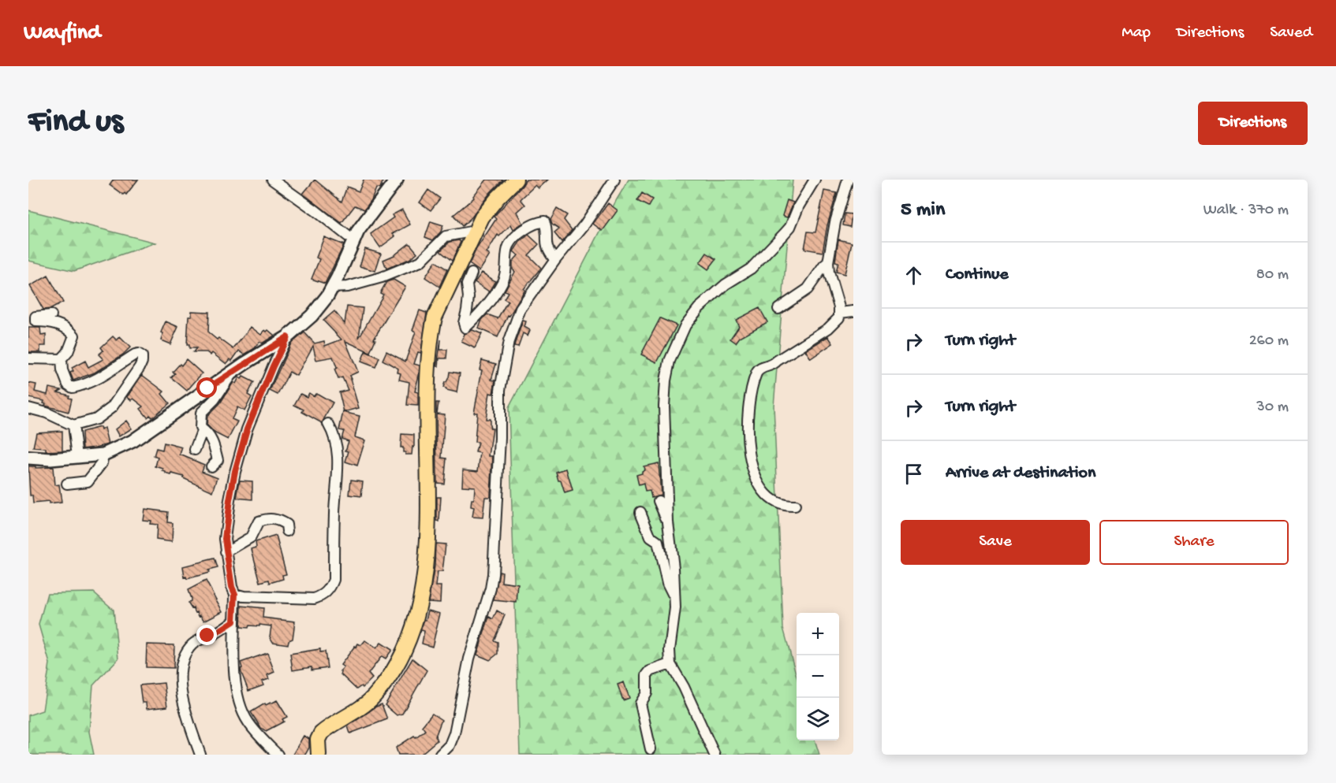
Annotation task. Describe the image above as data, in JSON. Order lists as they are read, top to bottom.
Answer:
{
  "page": {
    "header": "Wayfind",
    "nav": ["Map", "Directions", "Saved"],
    "buttons": [
      "Directions",
      ["Save", "Share"]
    ],
    "title": "Find us",
    "heading": ["5 min", "Walk · 370 m"],
    "list": [
      ["Continue", "80 m"],
      ["Turn right", "260 m"],
      ["Turn right", "30 m"],
      "Arrive at destination"
    ],
    "map_buttons": ["+", "−"]
  }
}
